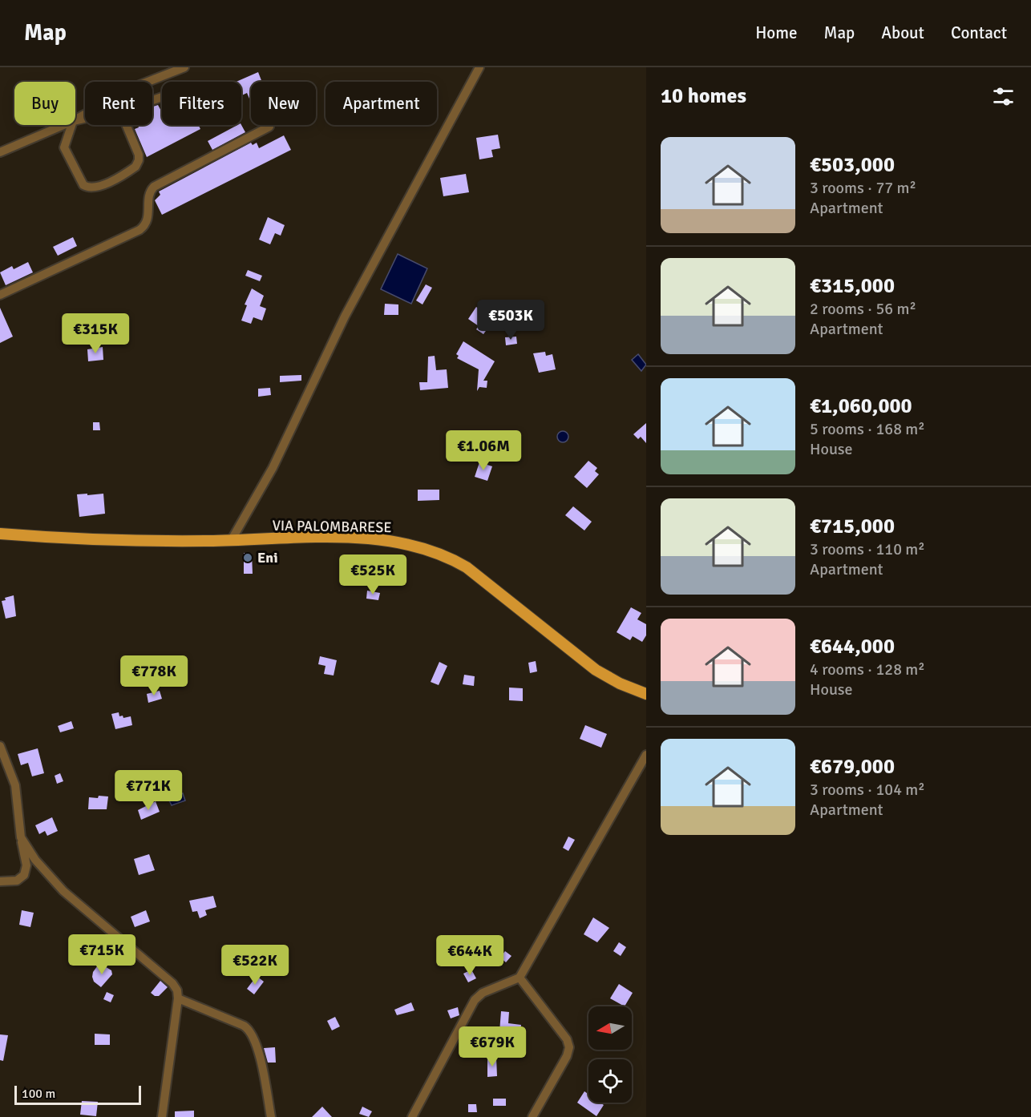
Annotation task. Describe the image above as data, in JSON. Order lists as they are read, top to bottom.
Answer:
{
  "streets": {
    "main road": ["VIA PALOMBARESE"]
  },
  "places": ["Eni"],
  "scale_bar": "100 m",
  "north": "left",
  "page": {
    "header": "Map",
    "nav": [
      "Home",
      "Map",
      "About",
      "Contact"
    ],
    "heading": "10 homes",
    "chip": [
      "Buy",
      "Rent",
      "Filters",
      "New",
      "Apartment"
    ],
    "list": [
      {
        "name": "€503,000",
        "note": "3 rooms · 77 m² · Apartment"
      },
      {
        "name": "€315,000",
        "note": "2 rooms · 56 m² · Apartment"
      },
      {
        "name": "€1,060,000",
        "note": "5 rooms · 168 m² · House"
      },
      {
        "name": "€715,000",
        "note": "3 rooms · 110 m² · Apartment"
      },
      {
        "name": "€644,000",
        "note": "4 rooms · 128 m² · House"
      },
      {
        "name": "€679,000",
        "note": "3 rooms · 104 m² · Apartment"
      }
    ],
    "price": [
      "€503K",
      "€315K",
      "€1.06M",
      "€525K",
      "€778K",
      "€771K",
      "€715K",
      "€644K",
      "€522K",
      "€679K"
    ],
    "scale": "100 m"
  }
}
